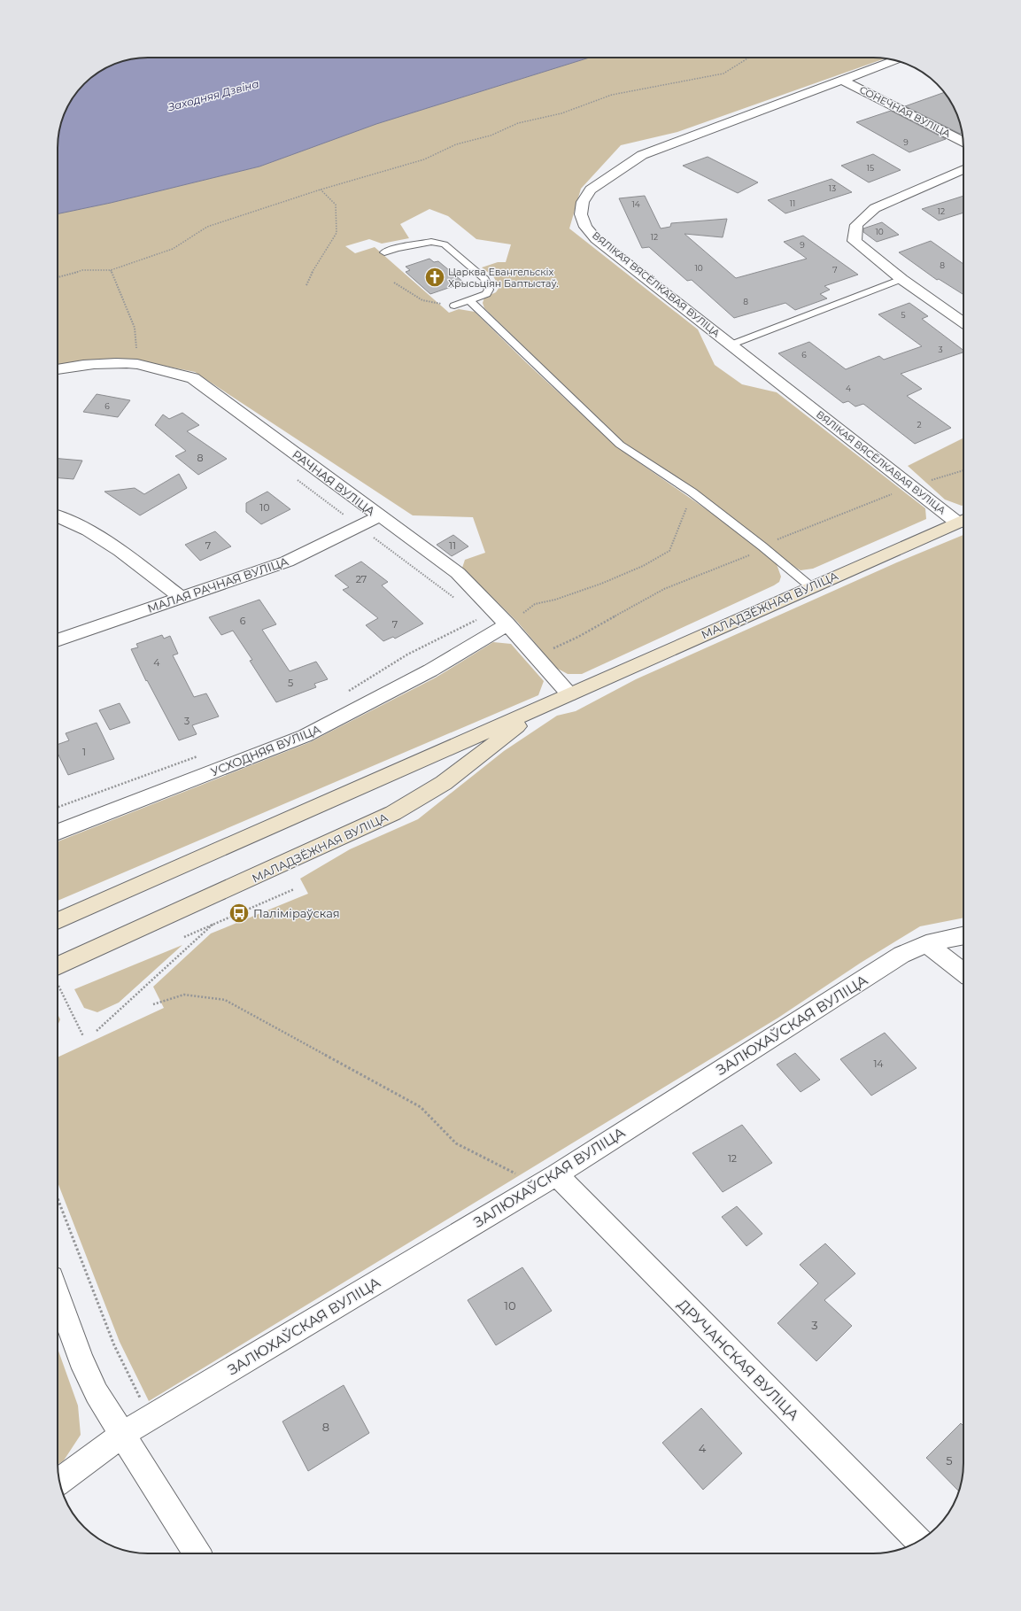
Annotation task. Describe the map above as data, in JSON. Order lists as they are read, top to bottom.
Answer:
{
  "streets": {
    "main road": ["МАЛАДЗЁЖНАЯ ВУЛІЦА"],
    "street": [
      "СОНЕЧНАЯ ВУЛІЦА",
      "ВЯЛІКАЯ ВЯСЁЛКАВАЯ ВУЛІЦА",
      "РАЧНАЯ ВУЛІЦА",
      "МАЛАЯ РАЧНАЯ ВУЛІЦА",
      "УСХОДНЯЯ ВУЛІЦА",
      "ЗАЛЮХАЎСКАЯ ВУЛІЦА",
      "ДРУЧАНСКАЯ ВУЛІЦА"
    ]
  },
  "crossings": [
    ["СОНЕЧНАЯ ВУЛІЦА", "ВЯЛІКАЯ ВЯСЁЛКАВАЯ ВУЛІЦА"],
    ["ВЯЛІКАЯ ВЯСЁЛКАВАЯ ВУЛІЦА", "МАЛАДЗЁЖНАЯ ВУЛІЦА"],
    ["РАЧНАЯ ВУЛІЦА", "МАЛАЯ РАЧНАЯ ВУЛІЦА"],
    ["РАЧНАЯ ВУЛІЦА", "МАЛАДЗЁЖНАЯ ВУЛІЦА"],
    ["РАЧНАЯ ВУЛІЦА", "УСХОДНЯЯ ВУЛІЦА"],
    ["ЗАЛЮХАЎСКАЯ ВУЛІЦА", "ДРУЧАНСКАЯ ВУЛІЦА"]
  ],
  "water": ["Заходняя Дзвіна"],
  "places": {
    "church": ["Царква Евангельскіх Хрысьціян Баптыстаў."],
    "bus stop": ["Паліміраўская"]
  },
  "house_numbers": [
    "9",
    "15",
    "13",
    "11",
    "14",
    "12",
    "10",
    "12",
    "9",
    "8",
    "10",
    "7",
    "8",
    "5",
    "3",
    "6",
    "4",
    "6",
    "2",
    "8",
    "10",
    "7",
    "11",
    "27",
    "6",
    "7",
    "4",
    "5",
    "3",
    "1",
    "14",
    "12",
    "10",
    "3",
    "8",
    "4",
    "5"
  ]
}
